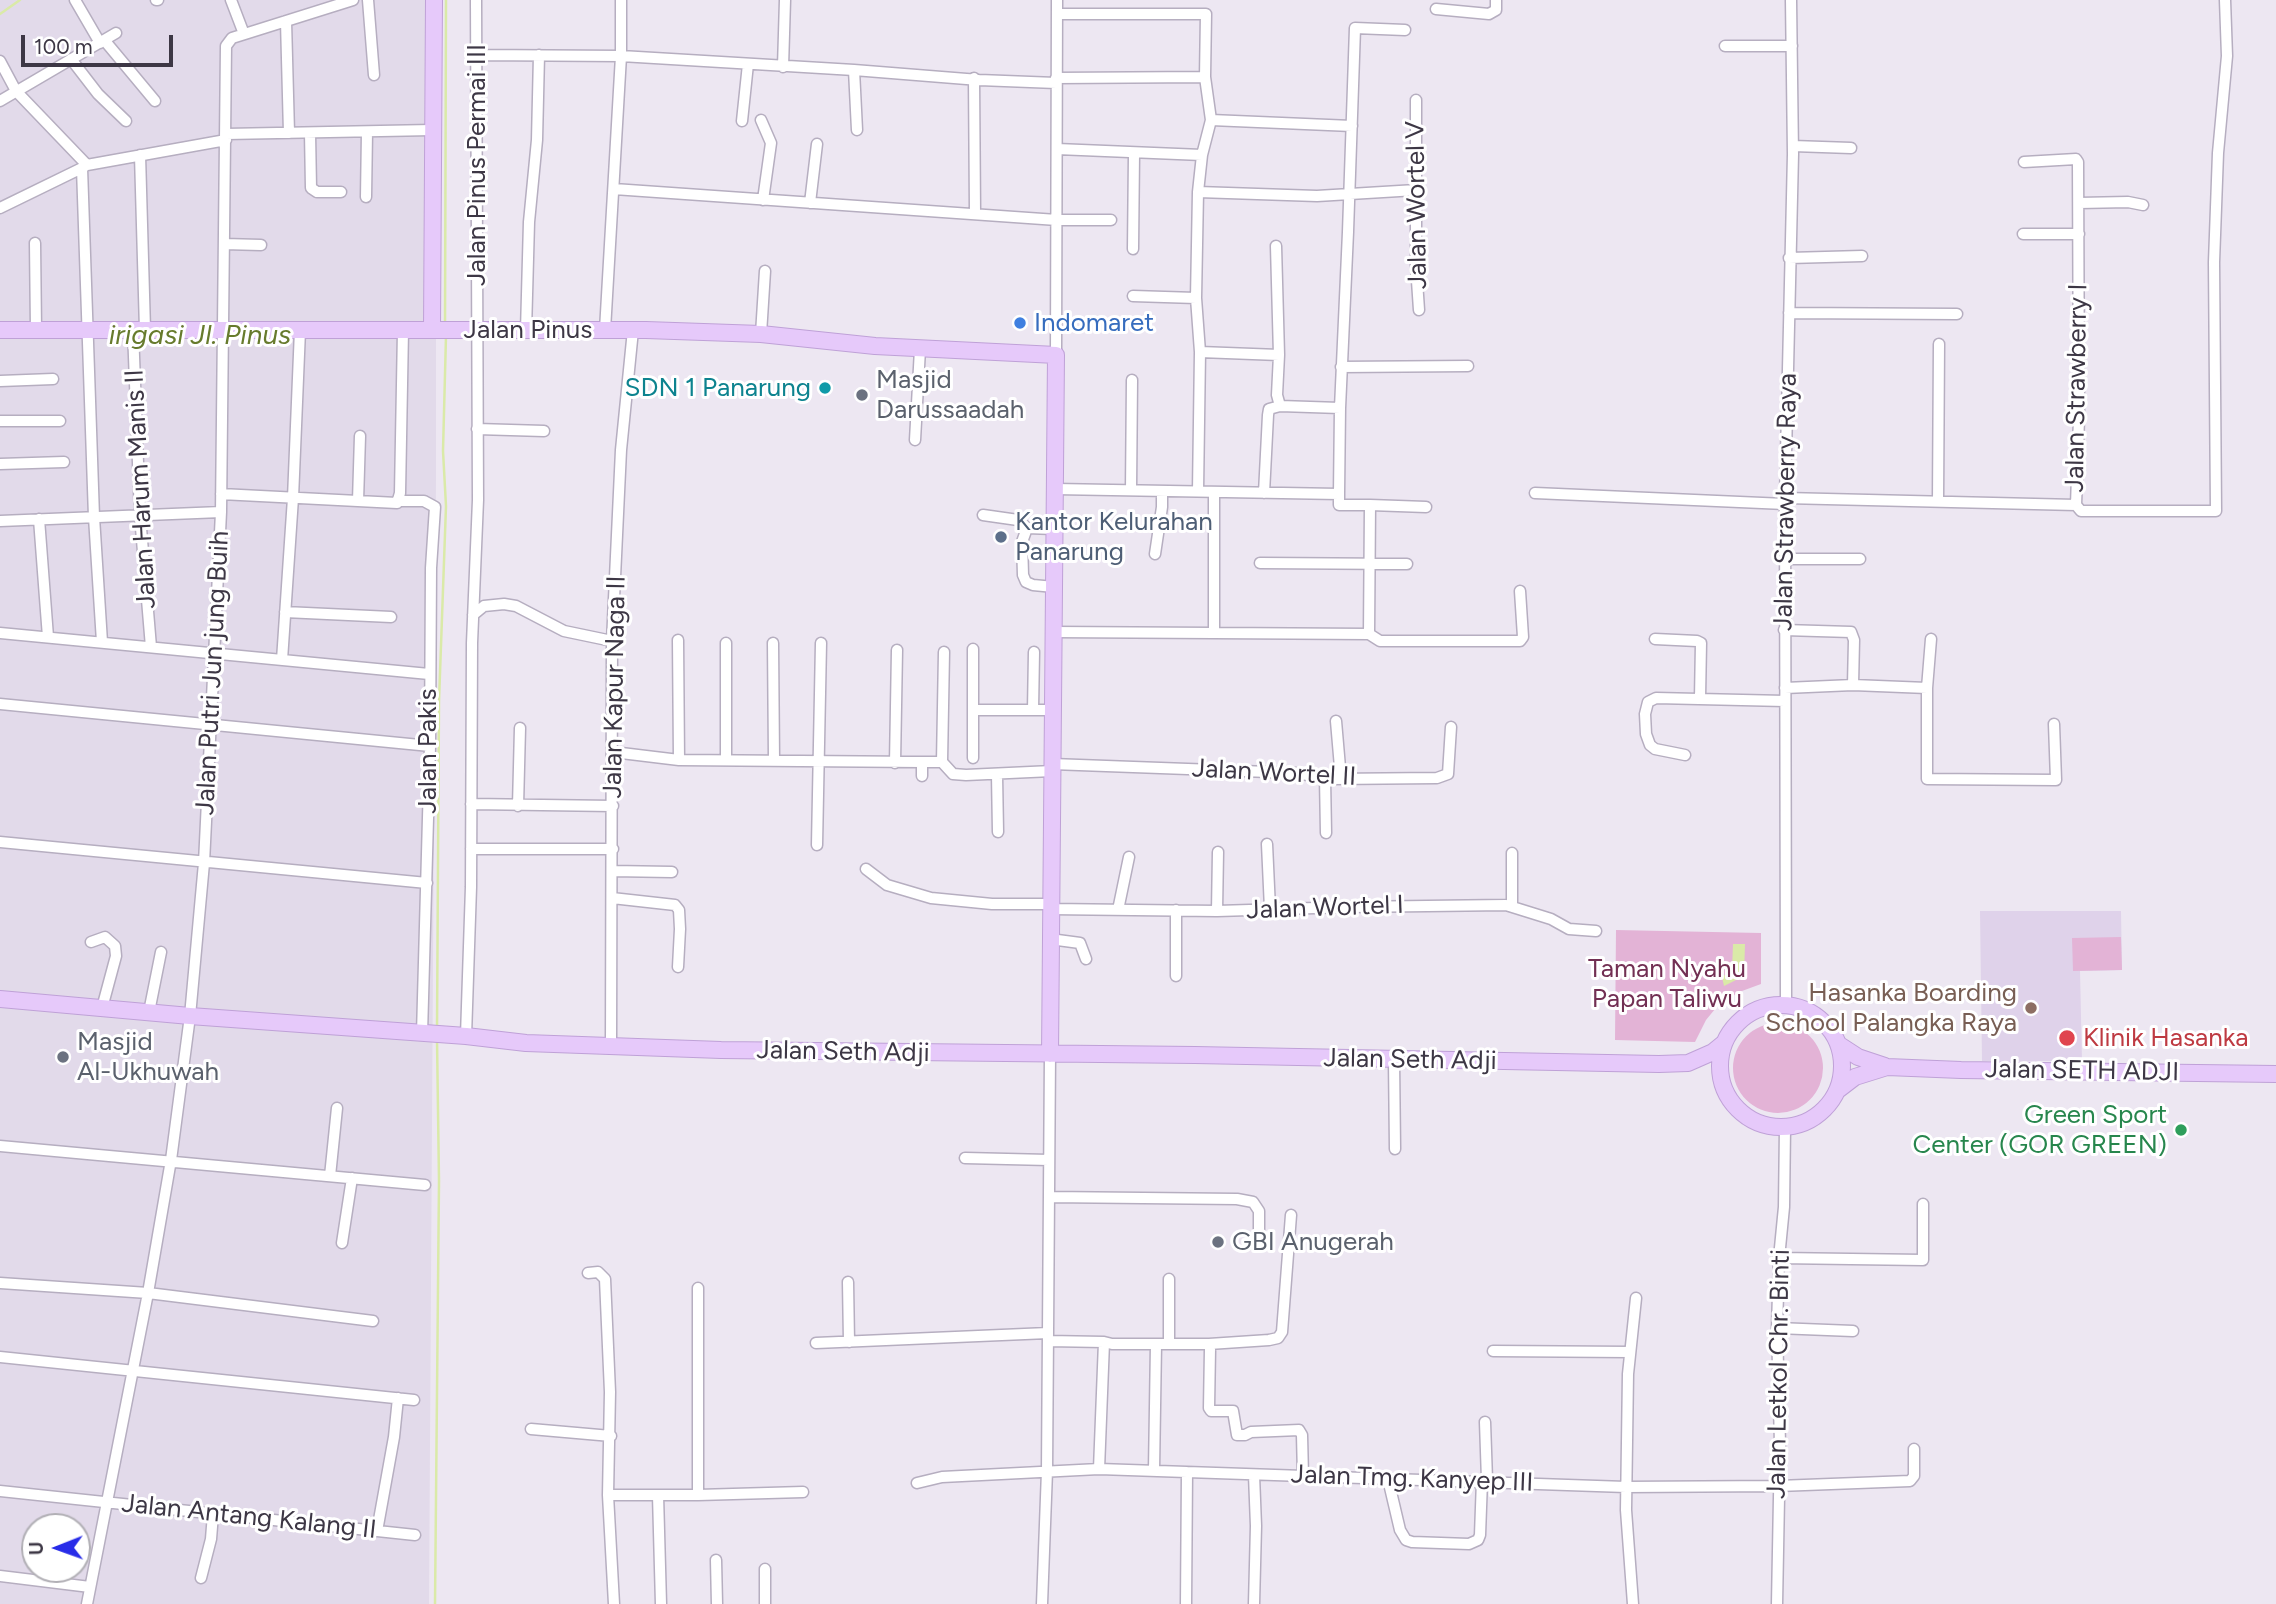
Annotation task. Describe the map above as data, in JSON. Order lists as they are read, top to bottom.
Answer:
{
  "streets": {
    "street": [
      "Jalan Pinus Permai III",
      "Jalan Wortel V",
      "Jalan Pinus",
      "Jalan Strawberry I",
      "Jalan Harum Manis II",
      "Jalan Strawberry Raya",
      "Jalan Putri Jun jung Buih",
      "Jalan Kapur Naga II",
      "Jalan Pakis",
      "Jalan Wortel II",
      "Jalan Wortel I",
      "Jalan Seth Adji",
      "Jalan SETH ADJI",
      "Jalan Letkol Chr. Binti",
      "Jalan Tmg. Kanyep III",
      "Jalan Antang Kalang II"
    ]
  },
  "crossings": [
    ["Jalan Pinus Permai III", "Jalan Pinus"],
    ["Jalan Pinus Permai III", "Jalan Seth Adji"],
    ["Jalan Pinus", "Jalan Harum Manis II"],
    ["Jalan Pinus", "Jalan Putri Jun jung Buih"],
    ["Jalan Pinus", "Jalan Kapur Naga II"],
    ["Jalan Strawberry I", "Jalan Strawberry Raya"],
    ["Jalan Strawberry Raya", "Jalan Letkol Chr. Binti"],
    ["Jalan Putri Jun jung Buih", "Jalan Seth Adji"],
    ["Jalan Putri Jun jung Buih", "Jalan Antang Kalang II"],
    ["Jalan Kapur Naga II", "Jalan Seth Adji"],
    ["Jalan Pakis", "Jalan Seth Adji"],
    ["Jalan Letkol Chr. Binti", "Jalan Tmg. Kanyep III"]
  ],
  "water": ["irigasi Jl. Pinus"],
  "parks": ["Taman Nyahu Papan Taliwu"],
  "places": [
    "Indomaret",
    "SDN 1 Panarung",
    "Masjid Darussaadah",
    "Kantor Kelurahan Panarung",
    "Hasanka Boarding School Palangka Raya",
    "Klinik Hasanka",
    "Masjid Al-Ukhuwah",
    "Green Sport Center (GOR GREEN)",
    "GBI Anugerah"
  ],
  "scale_bar": "100 m",
  "north": "left"
}
